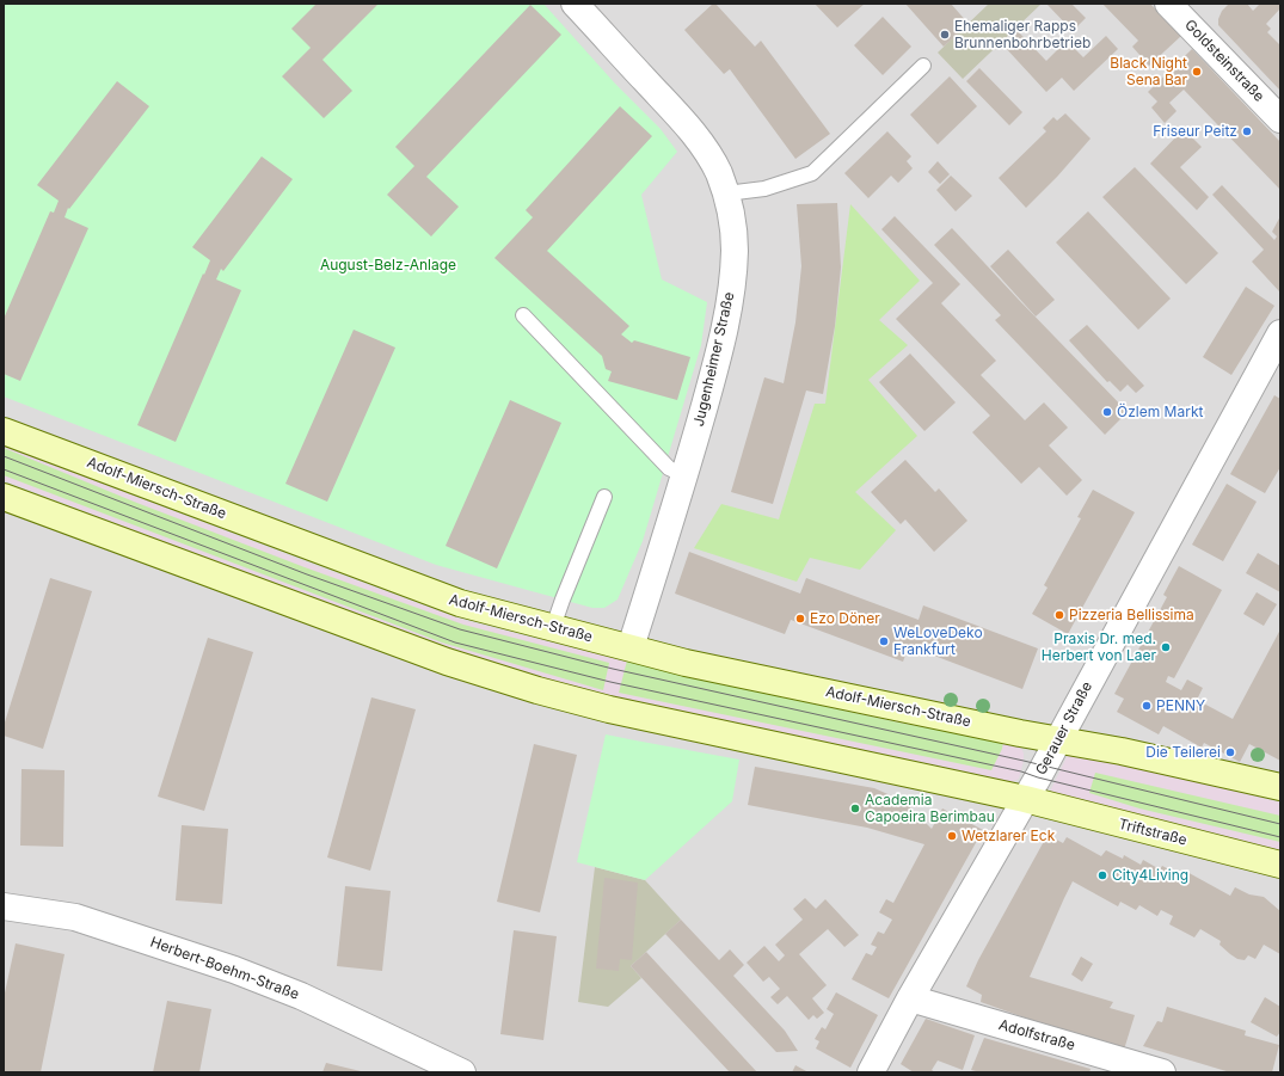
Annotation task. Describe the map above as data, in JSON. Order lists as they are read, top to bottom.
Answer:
{
  "streets": {
    "main road": ["Adolf-Miersch-Straße", "Triftstraße"],
    "street": [
      "Goldsteinstraße",
      "Jugenheimer Straße",
      "Gerauer Straße",
      "Herbert-Boehm-Straße",
      "Adolfstraße"
    ]
  },
  "crossings": [
    ["Jugenheimer Straße", "Adolf-Miersch-Straße"],
    ["Adolf-Miersch-Straße", "Gerauer Straße"],
    ["Gerauer Straße", "Triftstraße"],
    ["Gerauer Straße", "Adolfstraße"]
  ],
  "parks": ["August-Belz-Anlage"],
  "places": [
    "Ehemaliger Rapps Brunnenbohrbetrieb",
    "Black Night Sena Bar",
    "Friseur Peitz",
    "Özlem Markt",
    "Pizzeria Bellissima",
    "Ezo Döner",
    "WeLoveDeko Frankfurt",
    "Praxis Dr. med. Herbert von Laer",
    "PENNY",
    "Die Teilerei",
    "Academia Capoeira Berimbau",
    "Wetzlarer Eck",
    "City4Living"
  ]
}
